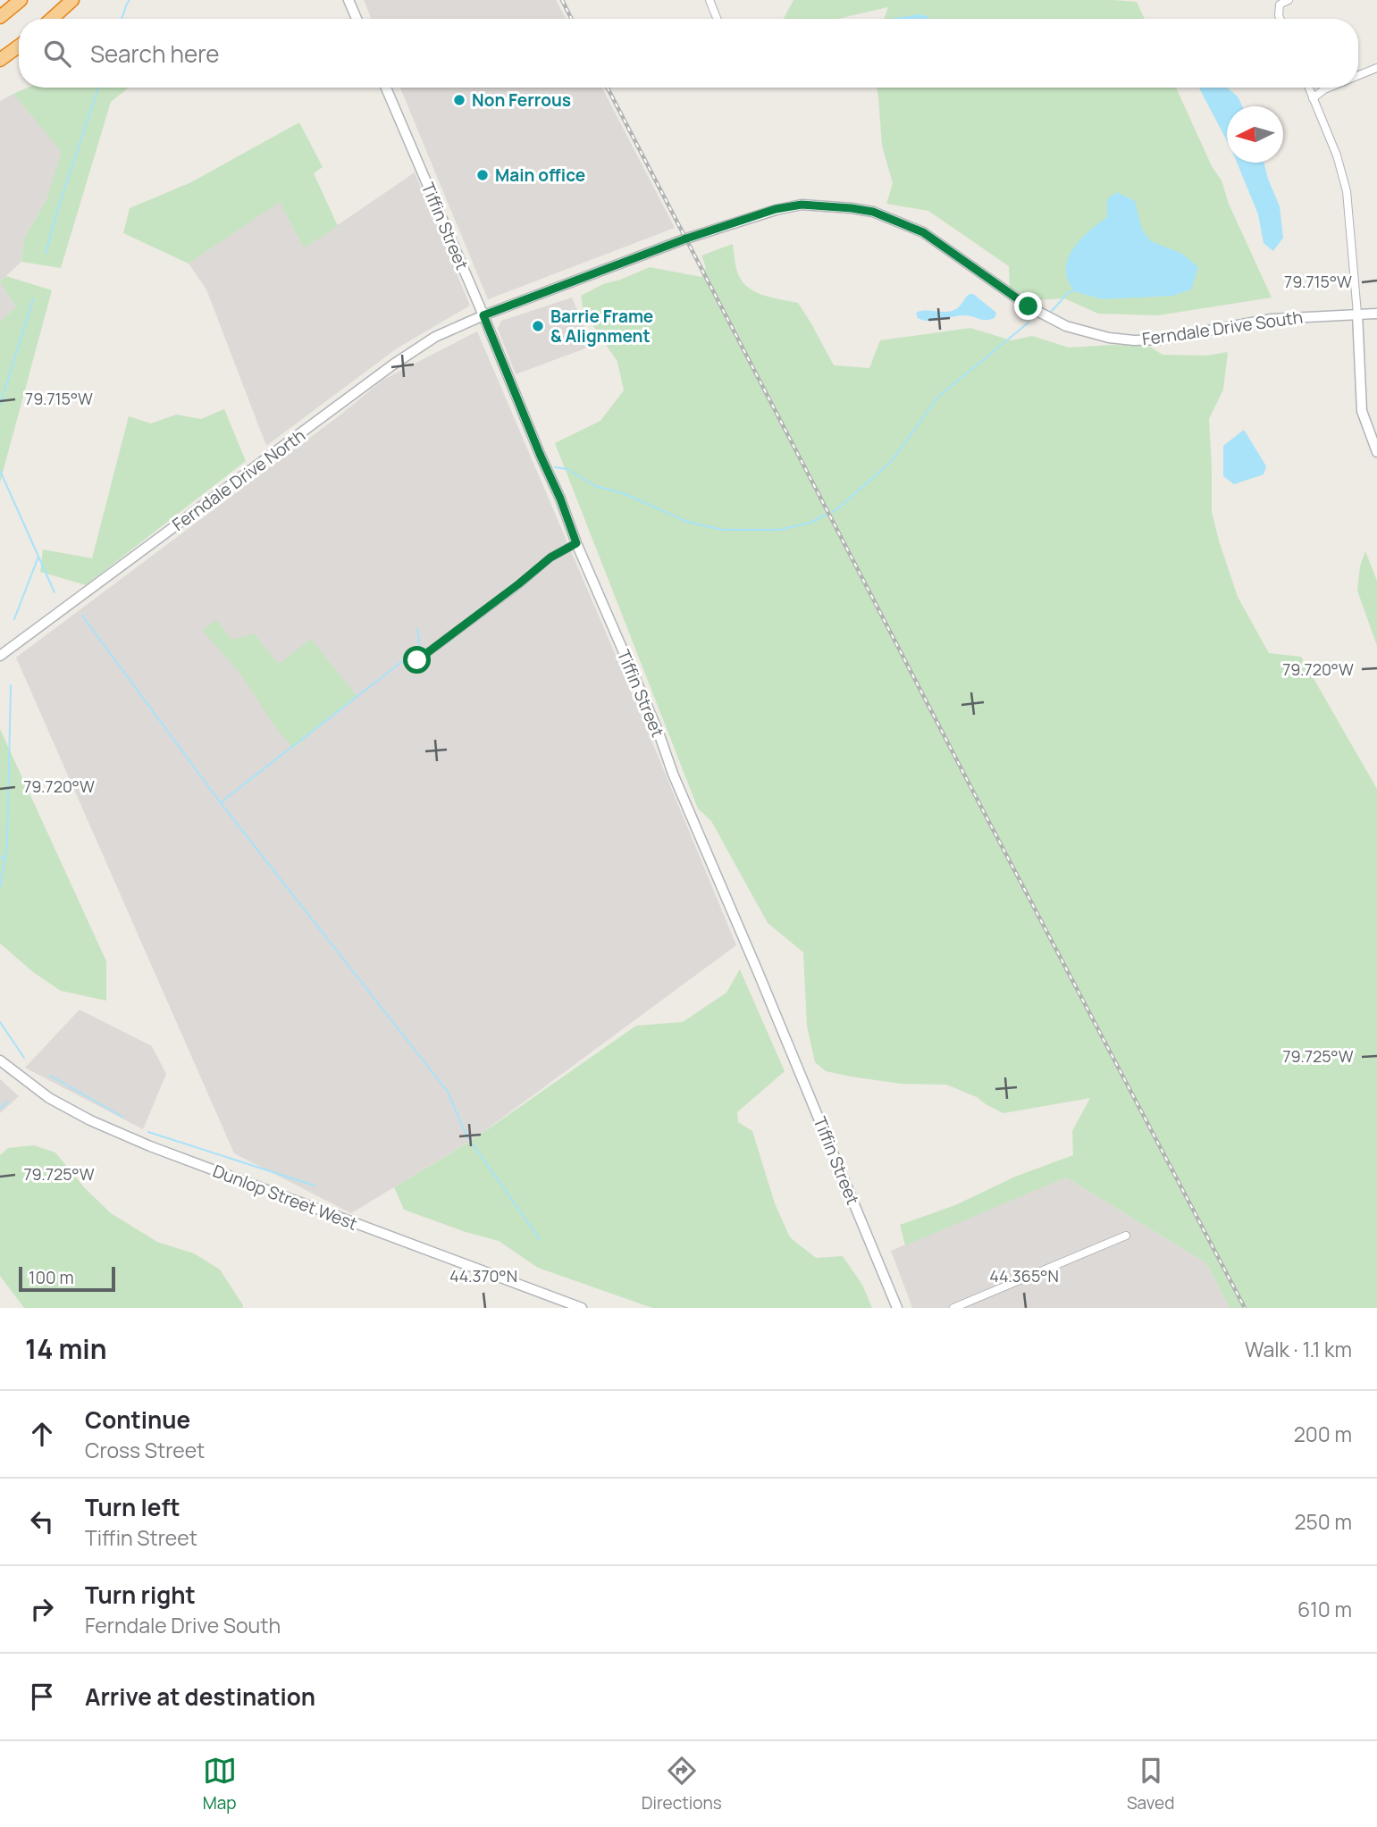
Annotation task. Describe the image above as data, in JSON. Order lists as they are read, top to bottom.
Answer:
{
  "streets": {
    "main road": [
      "Tiffin Street",
      "Ferndale Drive South",
      "Ferndale Drive North",
      "Dunlop Street West"
    ]
  },
  "crossings": [
    ["Tiffin Street", "Ferndale Drive South"],
    ["Tiffin Street", "Ferndale Drive North"],
    ["Ferndale Drive South", "Ferndale Drive North"]
  ],
  "places": ["Non Ferrous", "Main office", "Barrie Frame & Alignment"],
  "scale_bar": "100 m",
  "north": "left",
  "page": {
    "search": "Search here",
    "scale": "100 m",
    "heading": ["14 min", "Walk · 1.1 km"],
    "list": [
      ["Continue", "Cross Street", "200 m"],
      ["Turn left", "Tiffin Street", "250 m"],
      ["Turn right", "Ferndale Drive South", "610 m"],
      "Arrive at destination"
    ],
    "nav": ["Map", "Directions", "Saved"]
  },
  "coordinates": [
    "79.715°W",
    "79.720°W",
    "79.725°W",
    "44.370°N",
    "44.365°N"
  ]
}
